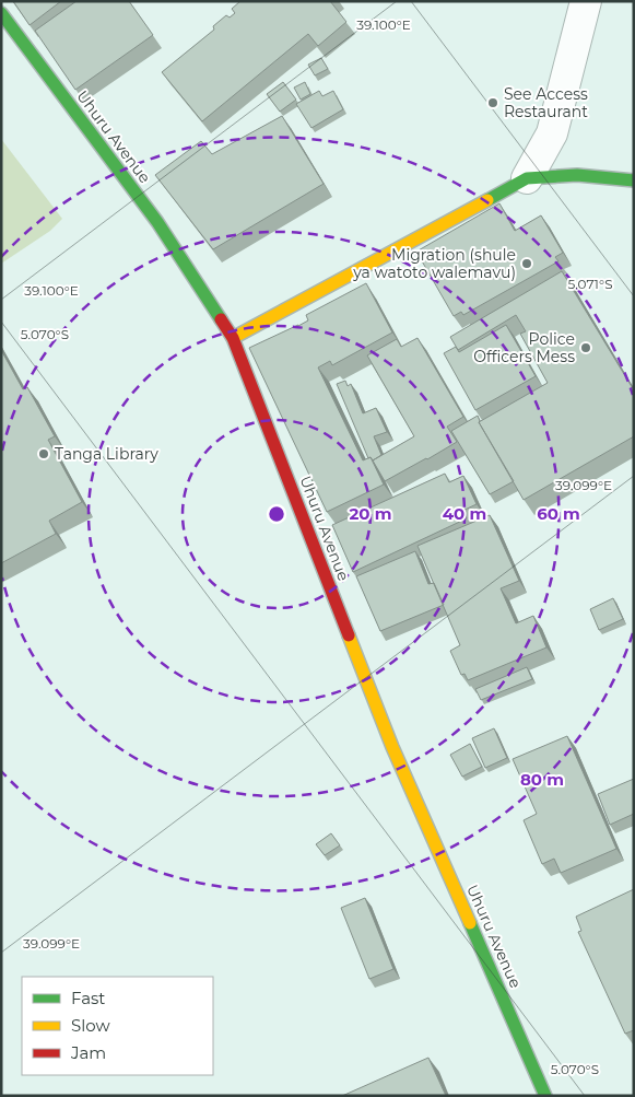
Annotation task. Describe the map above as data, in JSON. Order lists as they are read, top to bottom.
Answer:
{
  "streets": {
    "street": ["Uhuru Avenue"]
  },
  "places": [
    "See Access Restaurant",
    "Migration (shule ya watoto walemavu)",
    "Police Officers Mess",
    "Tanga Library"
  ],
  "legend": ["Fast", "Slow", "Jam"],
  "coordinates": [
    "39.100°E",
    "5.071°S",
    "5.070°S",
    "39.099°E"
  ],
  "rings": [
    "20 m",
    "40 m",
    "60 m",
    "80 m"
  ]
}
